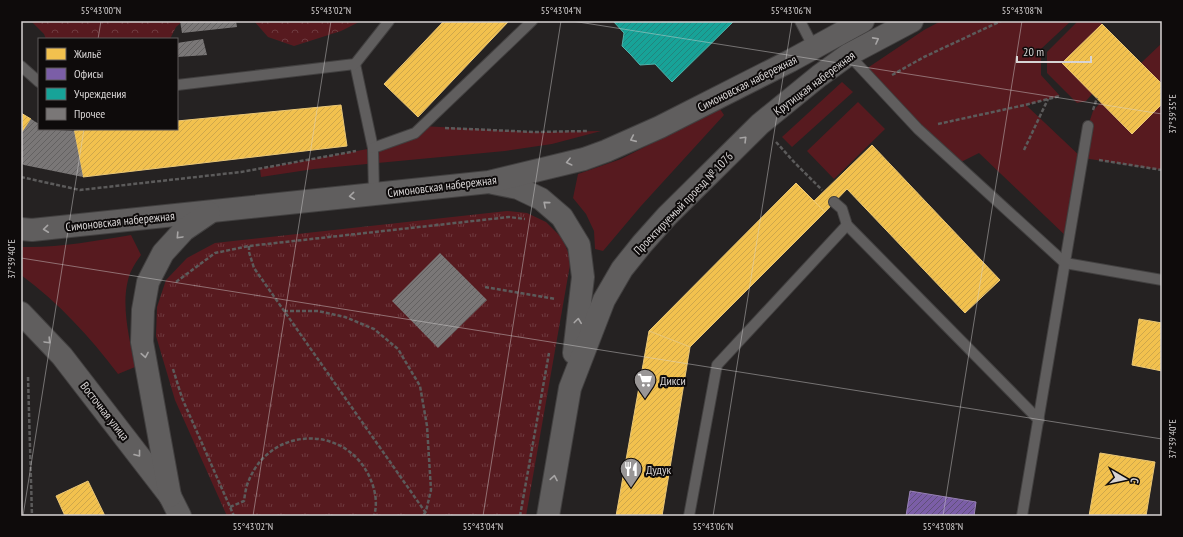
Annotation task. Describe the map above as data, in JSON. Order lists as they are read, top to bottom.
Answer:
{
  "streets": {
    "main road": [
      "Симоновская набережная",
      "Крутицкая набережная",
      "Проектируемый проезд № 1076",
      "Восточная улица"
    ]
  },
  "crossings": [
    ["Симоновская набережная", "Крутицкая набережная"],
    ["Крутицкая набережная", "Проектируемый проезд № 1076"]
  ],
  "one_way": ["Симоновская набережная", "Проектируемый проезд № 1076", "Восточная улица"],
  "places": {
    "supermarket": ["Дикси"],
    "restaurant": ["Дудук"]
  },
  "legend": [
    "Жильё",
    "Офисы",
    "Учреждения",
    "Прочее"
  ],
  "scale_bar": "20 m",
  "north": "right",
  "coordinates": [
    "55°43'00\"N",
    "55°43'02\"N",
    "55°43'04\"N",
    "55°43'06\"N",
    "55°43'08\"N",
    "37°39'35\"E",
    "37°39'40\"E"
  ]
}
